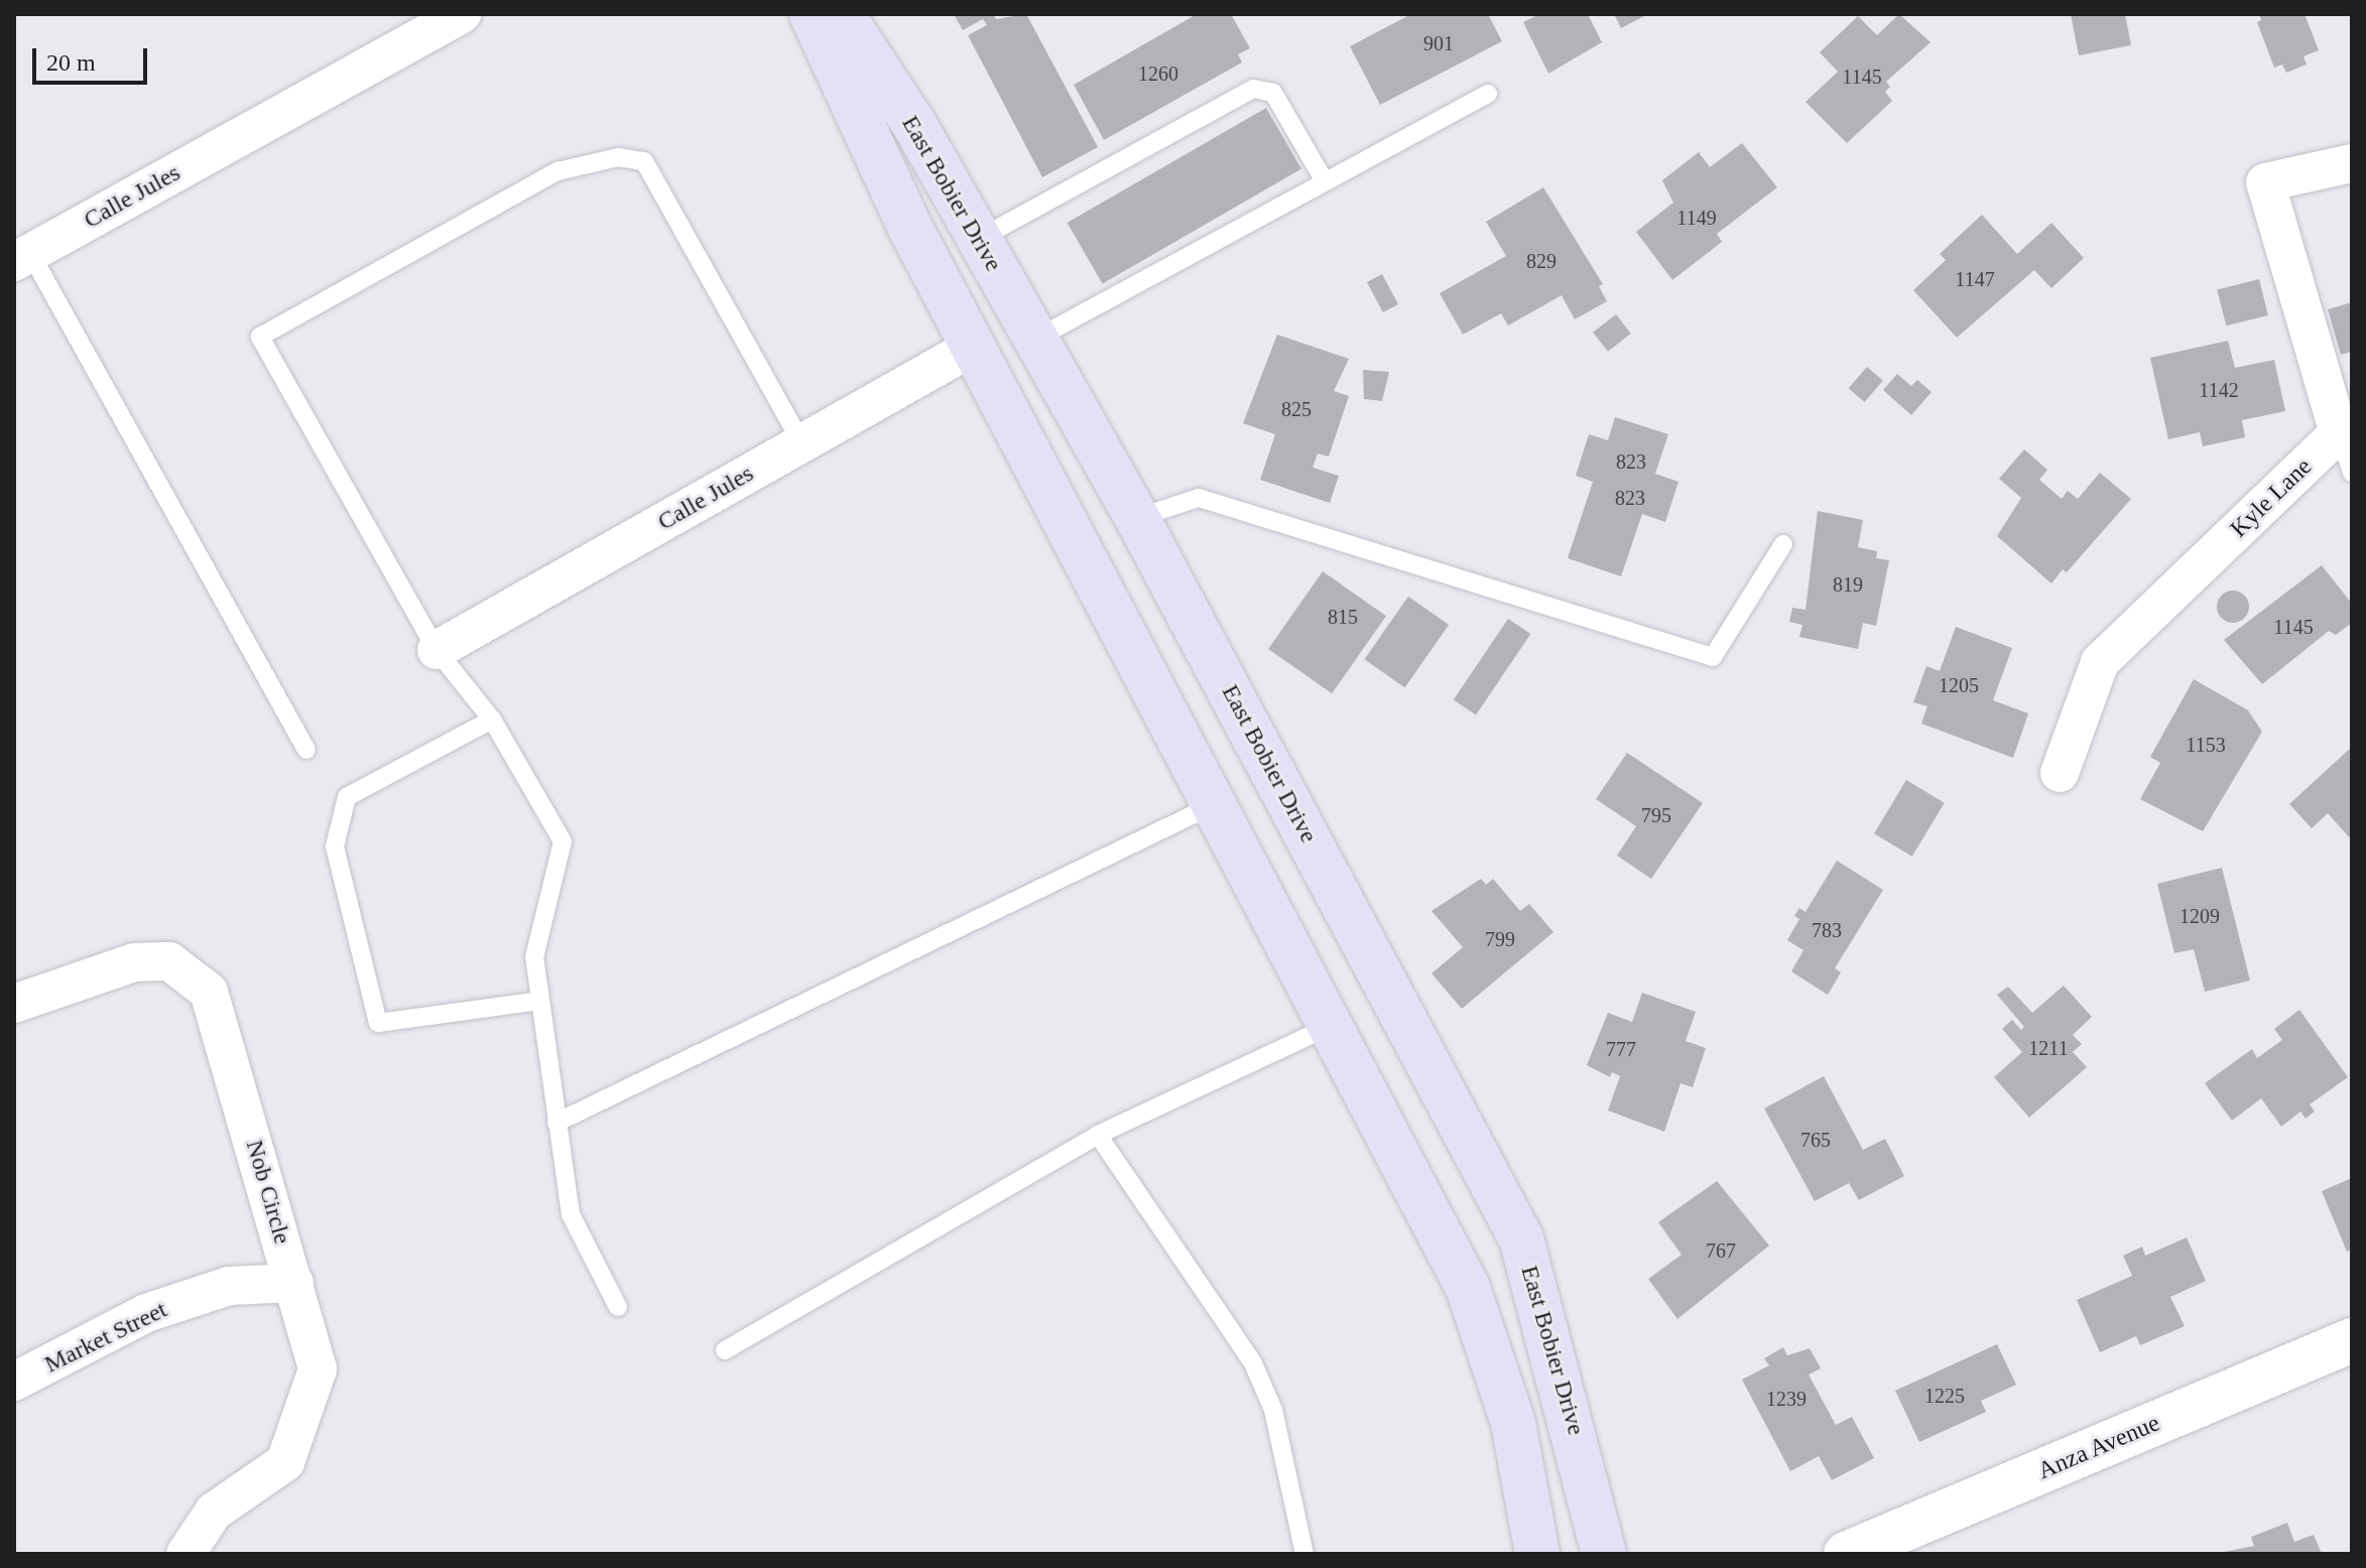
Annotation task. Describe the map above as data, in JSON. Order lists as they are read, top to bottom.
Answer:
{
  "streets": {
    "main road": ["East Bobier Drive"],
    "street": [
      "Calle Jules",
      "Kyle Lane",
      "Nob Circle",
      "Market Street",
      "Anza Avenue"
    ]
  },
  "crossings": [
    ["East Bobier Drive", "Calle Jules"],
    ["Nob Circle", "Market Street"]
  ],
  "house_numbers": [
    "901",
    "1260",
    "1145",
    "1149",
    "829",
    "1147",
    "1142",
    "825",
    "823",
    "823",
    "819",
    "815",
    "1145",
    "1205",
    "1153",
    "795",
    "1209",
    "783",
    "799",
    "1211",
    "777",
    "765",
    "767",
    "1225",
    "1239"
  ],
  "scale_bar": "20 m"
}
